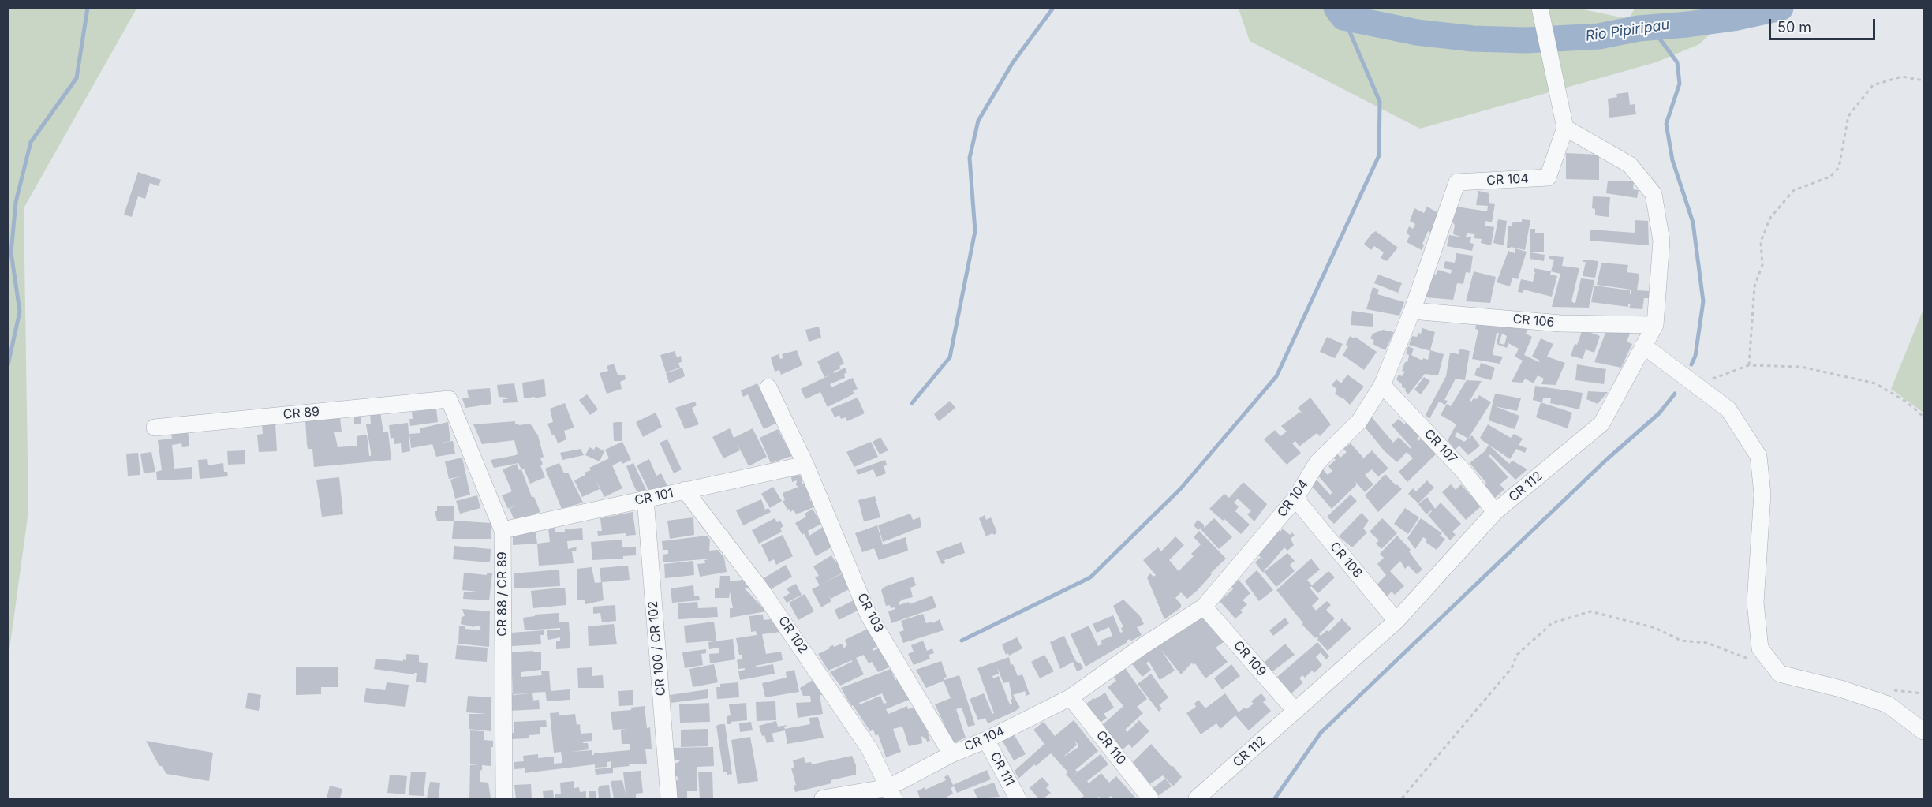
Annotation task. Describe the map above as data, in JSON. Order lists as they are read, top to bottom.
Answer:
{
  "streets": {
    "street": [
      "CR 104",
      "CR 106",
      "CR 89",
      "CR 107",
      "CR 112",
      "CR 101",
      "CR 108",
      "CR 88 / CR 89",
      "CR 103",
      "CR 102",
      "CR 100 / CR 102",
      "CR 109",
      "CR 110",
      "CR 111"
    ]
  },
  "crossings": [
    ["CR 104", "CR 106"],
    ["CR 104", "CR 107"],
    ["CR 104", "CR 112"],
    ["CR 104", "CR 108"],
    ["CR 104", "CR 103"],
    ["CR 104", "CR 102"],
    ["CR 104", "CR 109"],
    ["CR 104", "CR 110"],
    ["CR 104", "CR 111"],
    ["CR 106", "CR 112"],
    ["CR 89", "CR 88 / CR 89"],
    ["CR 107", "CR 112"],
    ["CR 112", "CR 108"],
    ["CR 112", "CR 109"],
    ["CR 101", "CR 88 / CR 89"],
    ["CR 101", "CR 103"],
    ["CR 101", "CR 102"],
    ["CR 101", "CR 100 / CR 102"]
  ],
  "water": ["Rio Pipiripau"],
  "scale_bar": "50 m"
}
